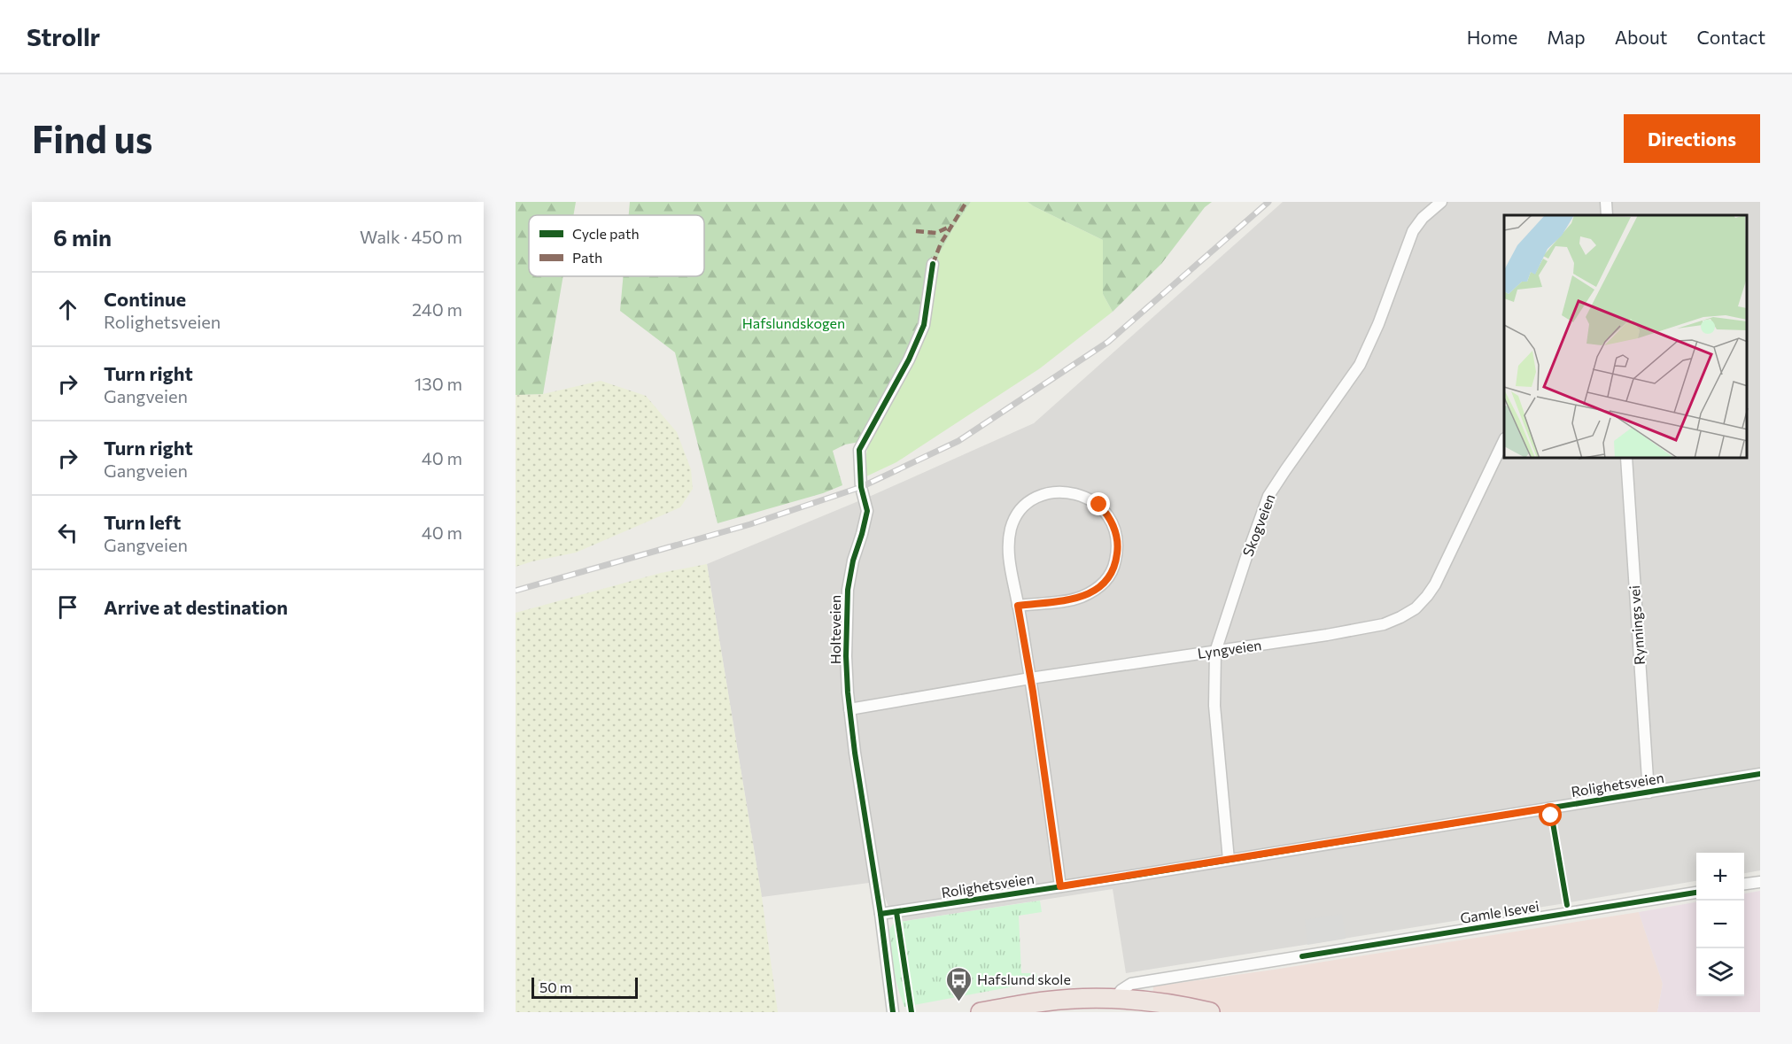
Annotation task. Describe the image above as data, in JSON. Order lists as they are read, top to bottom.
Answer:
{
  "streets": {
    "street": [
      "Skogveien",
      "Rynnings vei",
      "Holteveien",
      "Lyngveien",
      "Rolighetsveien",
      "Gamle Isevei"
    ]
  },
  "crossings": [
    ["Skogveien", "Lyngveien"],
    ["Skogveien", "Rolighetsveien"],
    ["Rynnings vei", "Rolighetsveien"],
    ["Holteveien", "Lyngveien"],
    ["Holteveien", "Rolighetsveien"]
  ],
  "parks": ["Hafslundskogen"],
  "places": {
    "bus stop": ["Hafslund skole"]
  },
  "legend": ["Cycle path", "Path"],
  "scale_bar": "50 m",
  "page": {
    "header": "Strollr",
    "nav": [
      "Home",
      "Map",
      "About",
      "Contact"
    ],
    "buttons": "Directions",
    "title": "Find us",
    "heading": ["6 min", "Walk · 450 m"],
    "list": [
      ["Continue", "Rolighetsveien", "240 m"],
      ["Turn right", "Gangveien", "130 m"],
      ["Turn right", "Gangveien", "40 m"],
      ["Turn left", "Gangveien", "40 m"],
      "Arrive at destination"
    ],
    "map_buttons": ["+", "−"],
    "scale": "50 m"
  }
}
